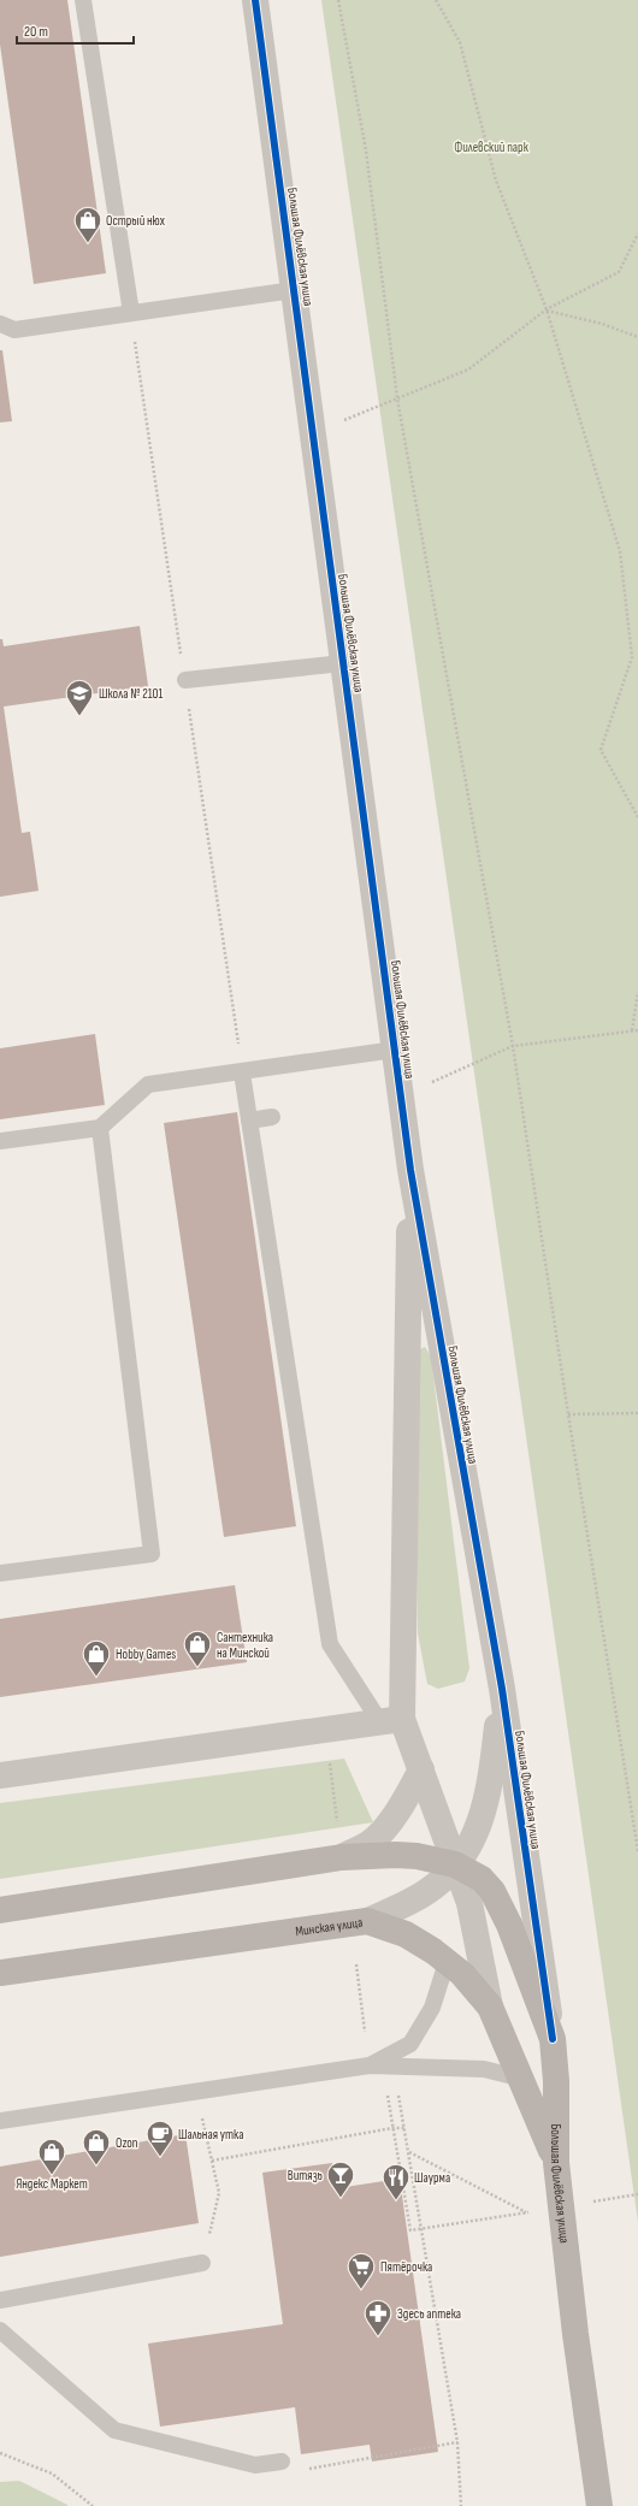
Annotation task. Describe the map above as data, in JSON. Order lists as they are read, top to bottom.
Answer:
{
  "streets": {
    "main road": ["Большая Филёвская улица", "Минская улица"]
  },
  "crossings": [
    ["Большая Филёвская улица", "Минская улица"]
  ],
  "parks": ["Филевский парк"],
  "places": {
    "shop": [
      "Острый нюх",
      "Сантехника на Минской",
      "Hobby Games",
      "Ozon",
      "Яндекс Маркет"
    ],
    "school or university": ["Школа № 2101"],
    "cafe": ["Шальная утка"],
    "bar": ["Витязь"],
    "restaurant": ["Шаурма"],
    "supermarket": ["Пятёрочка"],
    "pharmacy": ["Здесь аптека"]
  },
  "scale_bar": "20 m"
}
